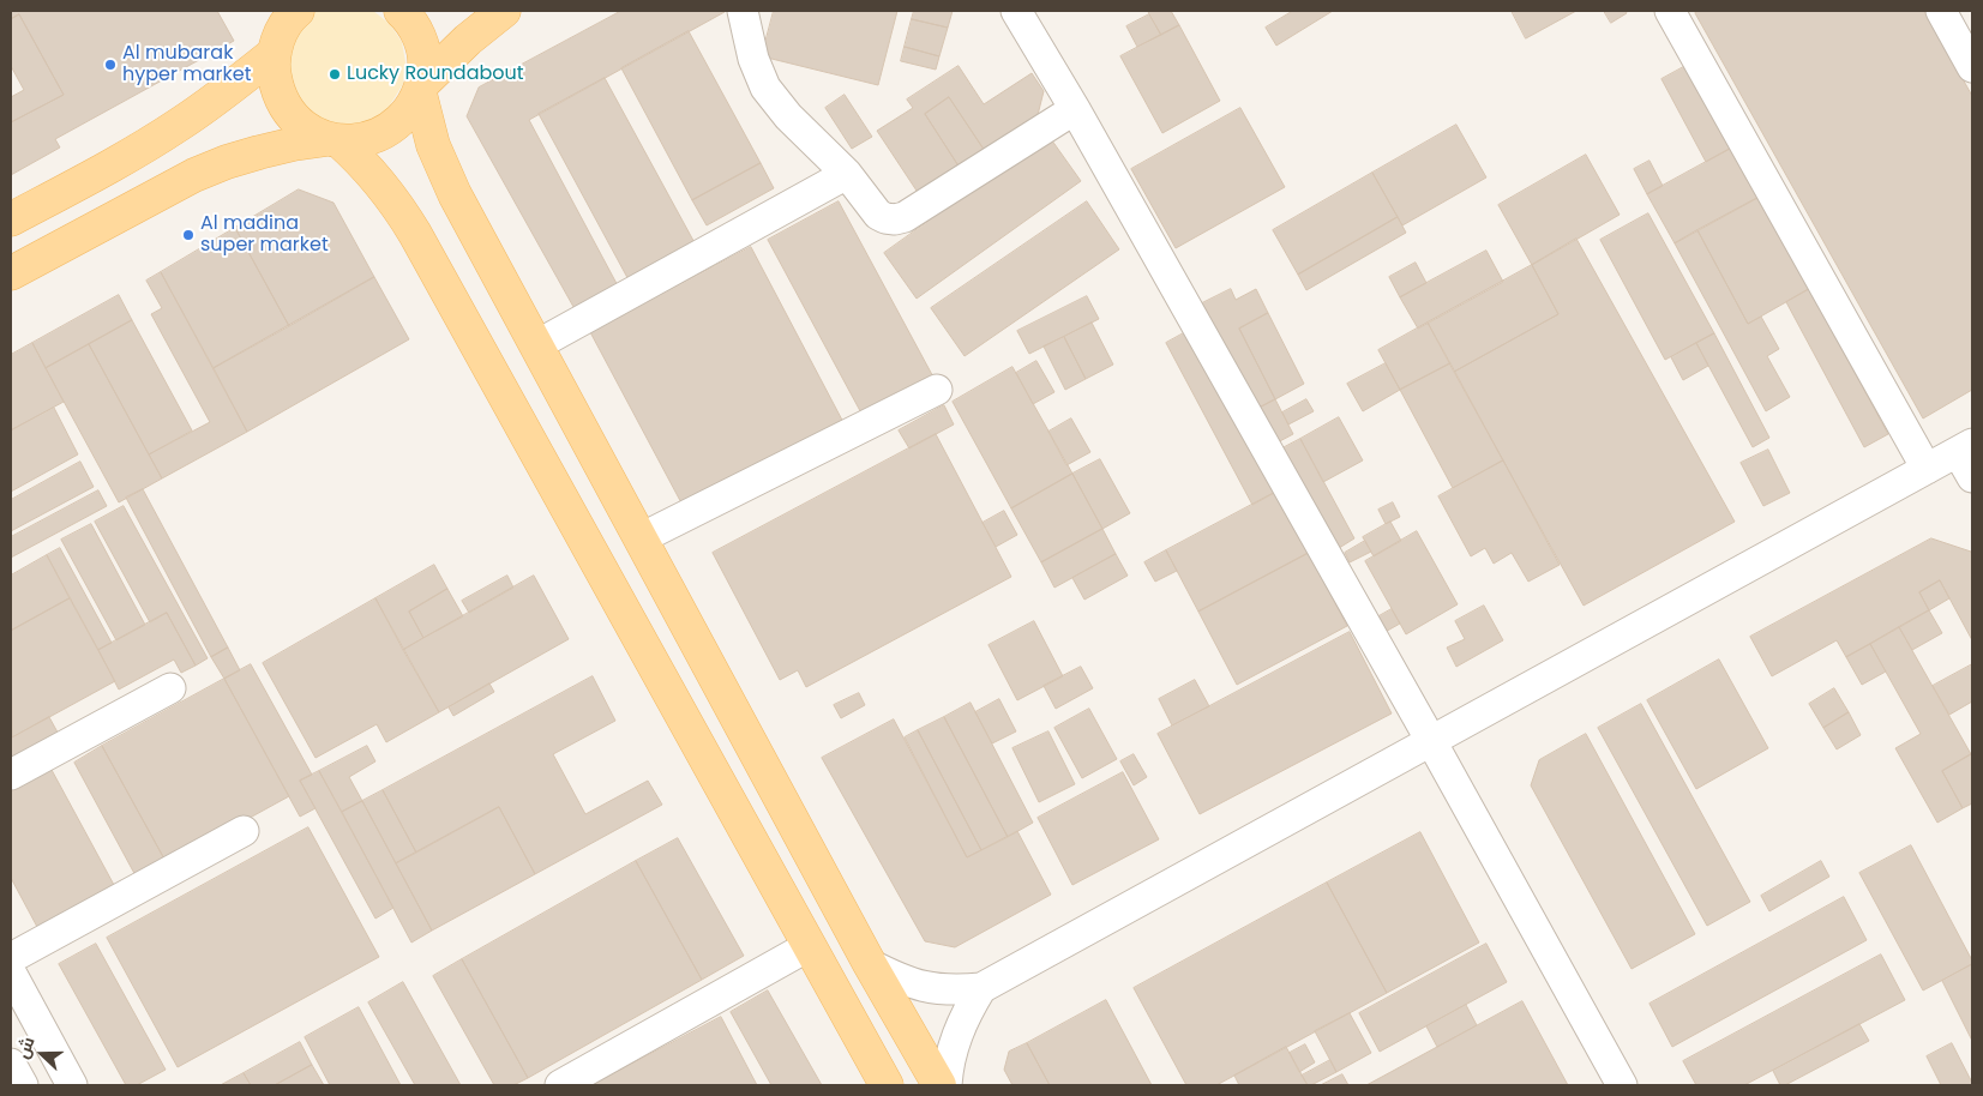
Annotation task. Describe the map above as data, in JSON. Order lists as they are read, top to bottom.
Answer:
{
  "places": ["Al mubarak hyper market", "Lucky Roundabout", "Al madina super market"],
  "north": "left"
}
